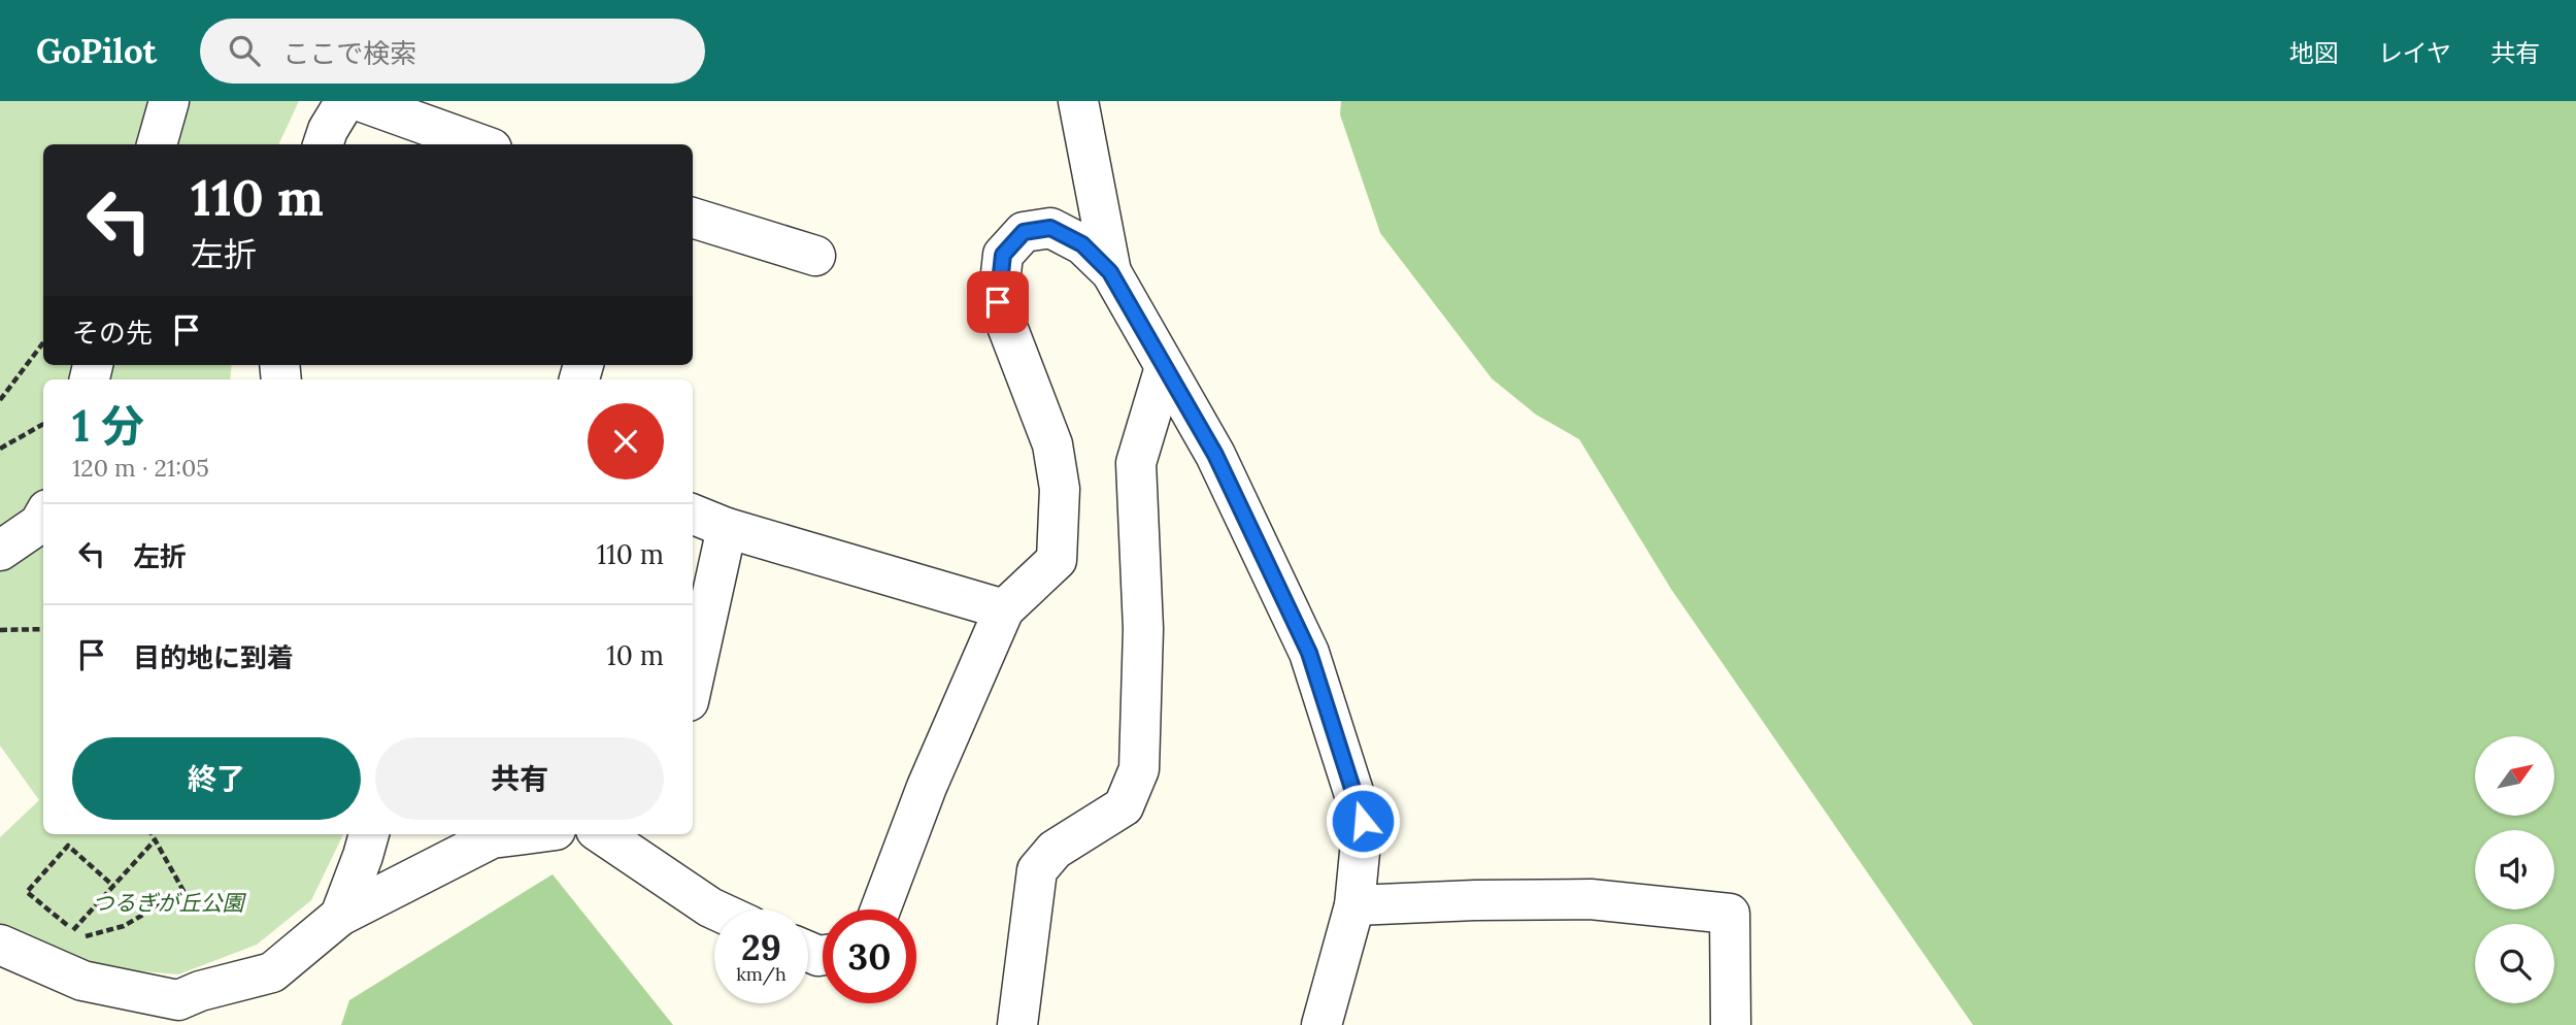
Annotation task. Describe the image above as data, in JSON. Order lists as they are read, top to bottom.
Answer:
{
  "parks": ["つるぎが丘公園"],
  "north": "top right",
  "page": {
    "header": "GoPilot",
    "search": "ここで検索",
    "nav": ["地図", "レイヤ", "共有"],
    "turn": ["110 m", "左折"],
    "then": "その先",
    "heading": ["1 分", "120 m · 21:05"],
    "list": [
      {
        "name": "左折",
        "value": "110 m"
      },
      {
        "name": "目的地に到着",
        "value": "10 m"
      }
    ],
    "buttons": ["終了", "共有"],
    "speed": "29 km/h",
    "limit": "30"
  }
}
